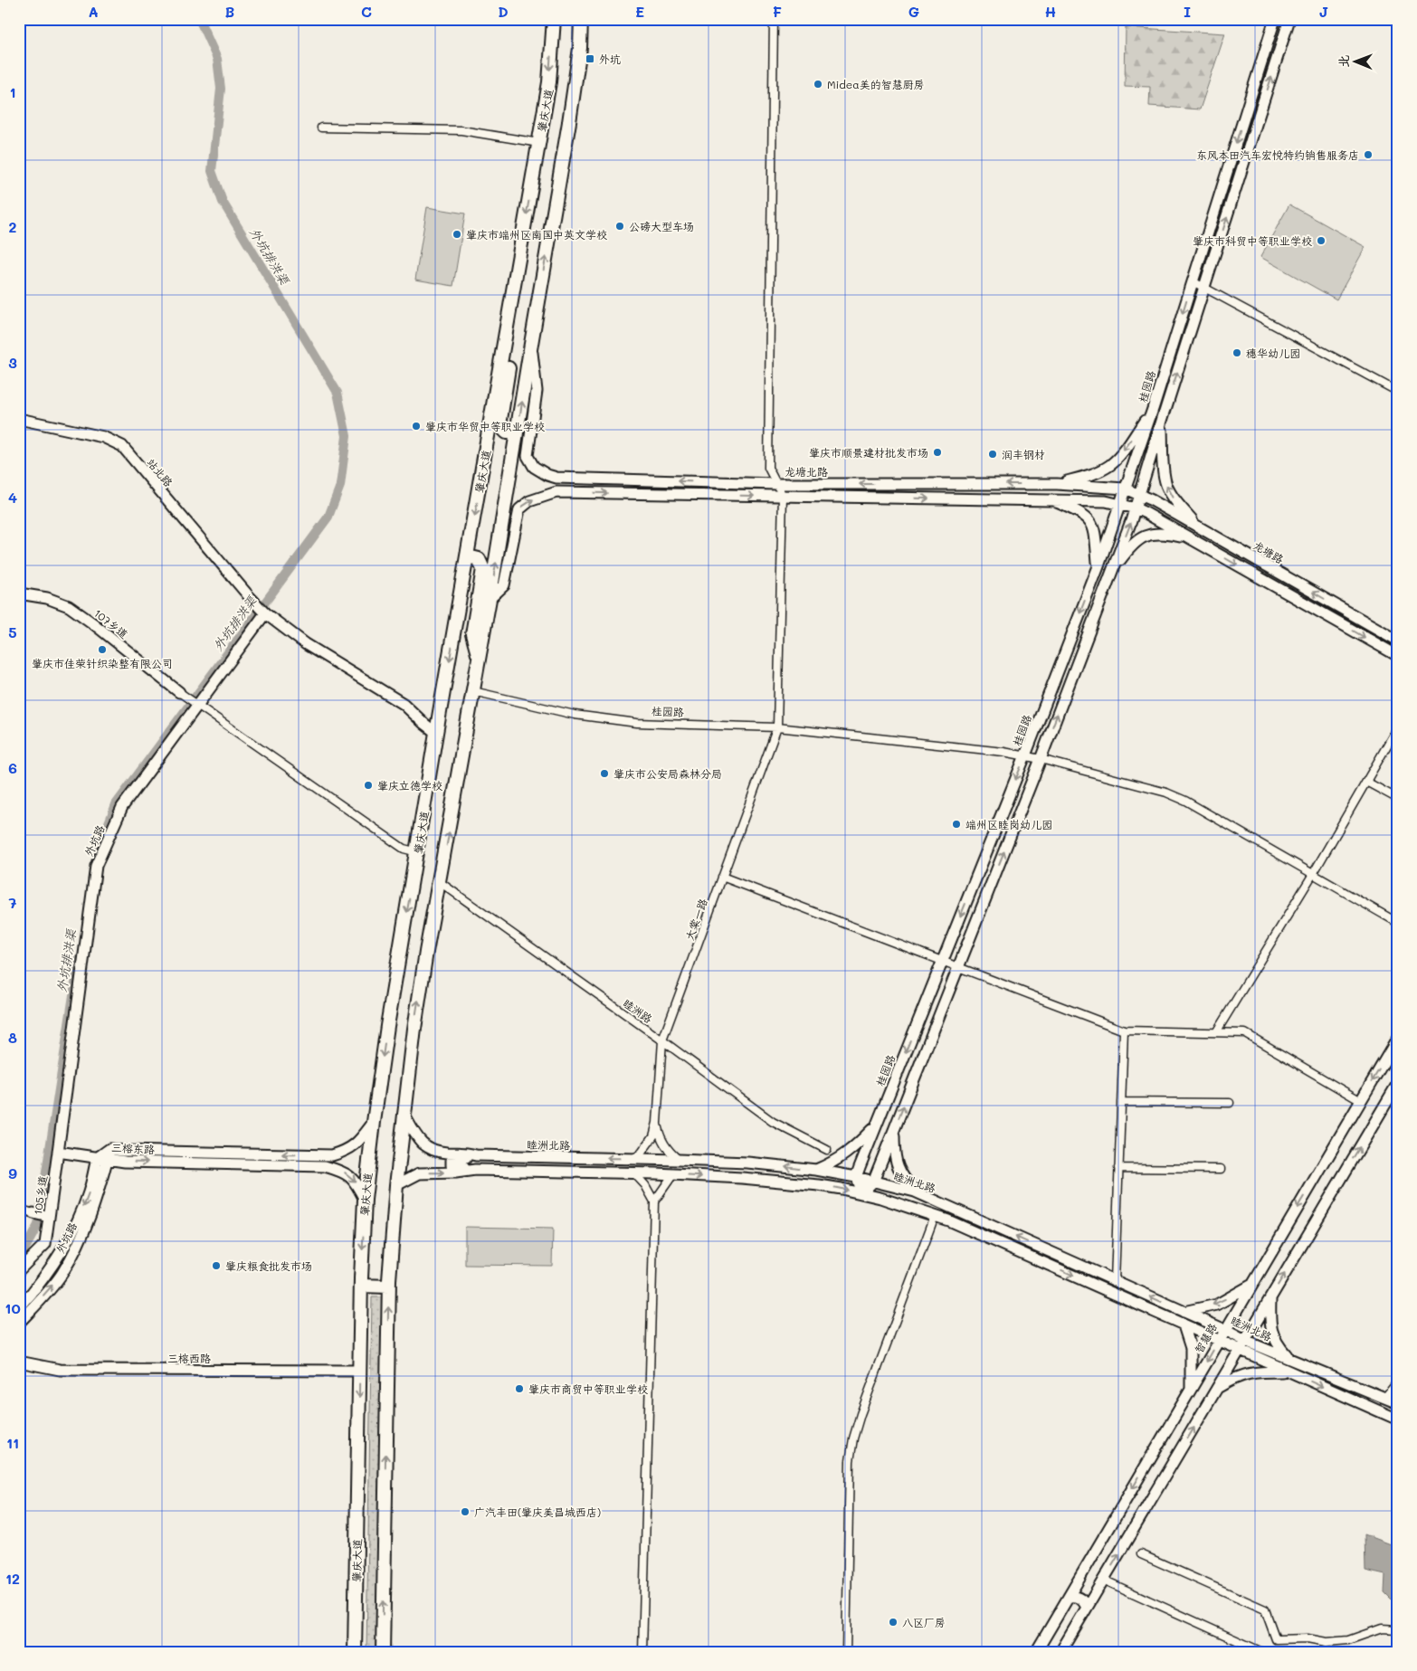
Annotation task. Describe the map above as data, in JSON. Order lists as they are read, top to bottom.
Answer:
{
  "streets": {
    "highway": ["肇庆大道"],
    "main road": [
      "桂园路",
      "龙塘北路",
      "站北路",
      "龙塘路",
      "107乡道",
      "外坑路",
      "睦洲北路",
      "三榕东路",
      "105乡道",
      "智慧路",
      "三榕西路"
    ],
    "street": ["大棠一路", "睦洲路"]
  },
  "crossings": [
    ["肇庆大道", "三榕东路"],
    ["肇庆大道", "三榕西路"],
    ["桂园路", "龙塘路"],
    ["桂园路", "大棠一路"],
    ["桂园路", "睦洲北路"],
    ["龙塘北路", "龙塘路"],
    ["站北路", "外坑路"],
    ["外坑路", "三榕东路"],
    ["外坑路", "105乡道"],
    ["大棠一路", "睦洲路"],
    ["睦洲北路", "智慧路"]
  ],
  "water": ["外坑排洪渠"],
  "places": {
    "transit": ["外坑"],
    "other": [
      "Midea美的智慧厨房",
      "东风本田汽车宏悦特约销售服务店",
      "公磅大型车场",
      "肇庆市端州区南国中英文学校",
      "肇庆市科贸中等职业学校",
      "穗华幼儿园",
      "肇庆市华贸中等职业学校",
      "肇庆市顺景建材批发市场",
      "润丰钢材",
      "肇庆市佳荣针织染整有限公司",
      "肇庆市公安局森林分局",
      "肇庆立德学校",
      "端州区睦岗幼儿园",
      "肇庆粮食批发市场",
      "肇庆市商贸中等职业学校",
      "广汽丰田(肇庆美昌城西店)",
      "八区厂房"
    ]
  },
  "north": "left",
  "grid": {
    "columns": [
      "A",
      "B",
      "C",
      "D",
      "E",
      "F",
      "G",
      "H",
      "I",
      "J"
    ],
    "rows": [
      "1",
      "2",
      "3",
      "4",
      "5",
      "6",
      "7",
      "8",
      "9",
      "10",
      "11",
      "12"
    ]
  }
}
